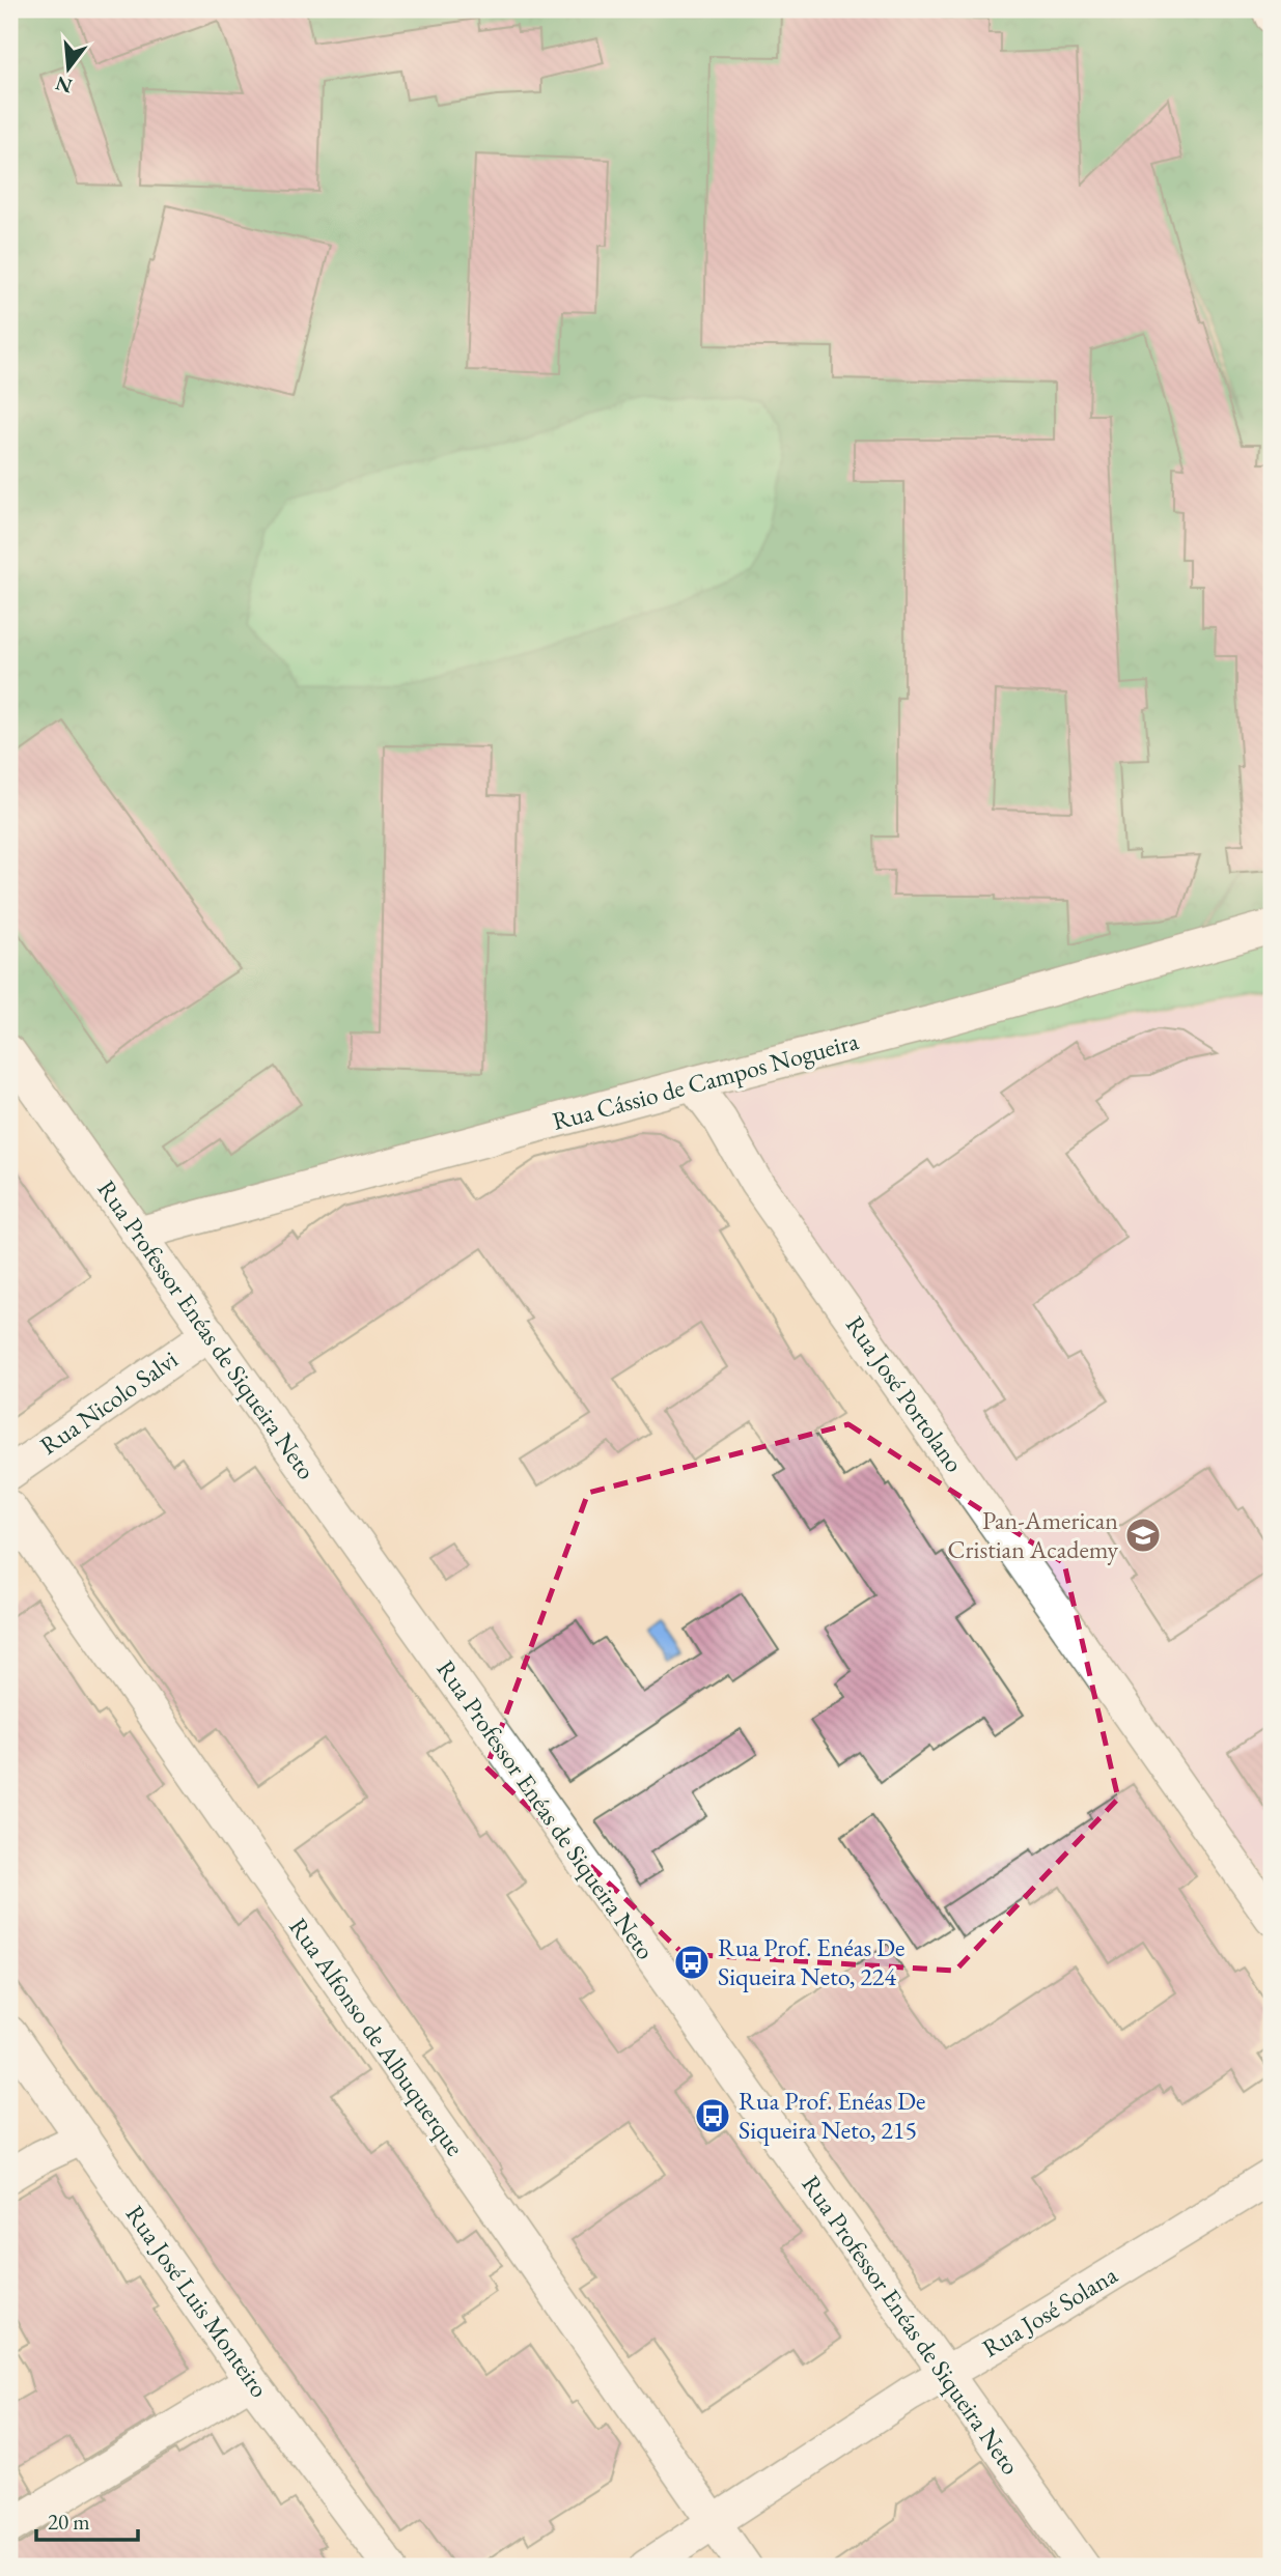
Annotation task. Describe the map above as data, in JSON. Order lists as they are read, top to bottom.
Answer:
{
  "streets": {
    "street": [
      "Rua Cássio de Campos Nogueira",
      "Rua Professor Enéas de Siqueira Neto",
      "Rua José Portolano",
      "Rua Nicolo Salvi",
      "Rua Alfonso de Albuquerque",
      "Rua José Luis Monteiro",
      "Rua José Solana"
    ]
  },
  "crossings": [
    ["Rua Cássio de Campos Nogueira", "Rua Professor Enéas de Siqueira Neto"],
    ["Rua Cássio de Campos Nogueira", "Rua José Portolano"],
    ["Rua Professor Enéas de Siqueira Neto", "Rua Nicolo Salvi"],
    ["Rua Professor Enéas de Siqueira Neto", "Rua José Solana"],
    ["Rua Alfonso de Albuquerque", "Rua José Solana"]
  ],
  "places": {
    "school or university": ["Pan-American Cristian Academy"],
    "bus stop": ["Rua Prof. Enéas De Siqueira Neto, 224", "Rua Prof. Enéas De Siqueira Neto, 215"]
  },
  "scale_bar": "20 m",
  "north": "bottom"
}
